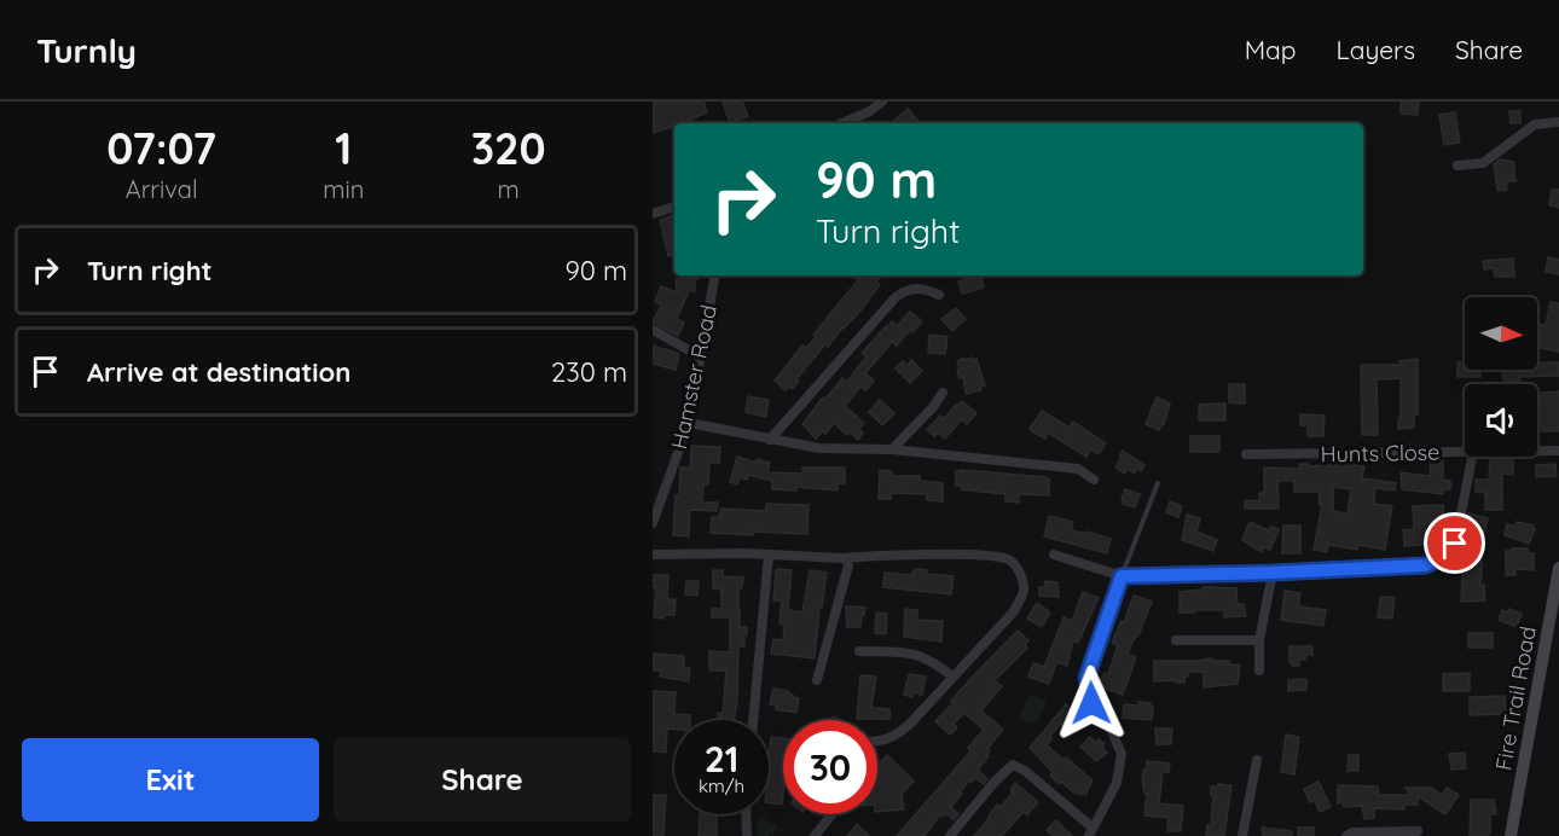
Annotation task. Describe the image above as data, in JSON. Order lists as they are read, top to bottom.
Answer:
{
  "streets": {
    "street": ["Hamster Road", "Hunts Close", "Fire Trail Road"]
  },
  "north": "right",
  "page": {
    "header": "Turnly",
    "nav": ["Map", "Layers", "Share"],
    "eta": [
      "07:07",
      "Arrival",
      "1",
      "min",
      "320",
      "m"
    ],
    "turn": ["90 m", "Turn right"],
    "list": [
      {
        "name": "Turn right",
        "value": "90 m"
      },
      {
        "name": "Arrive at destination",
        "value": "230 m"
      }
    ],
    "speed": "21 km/h",
    "limit": "30",
    "buttons": ["Exit", "Share"]
  }
}
